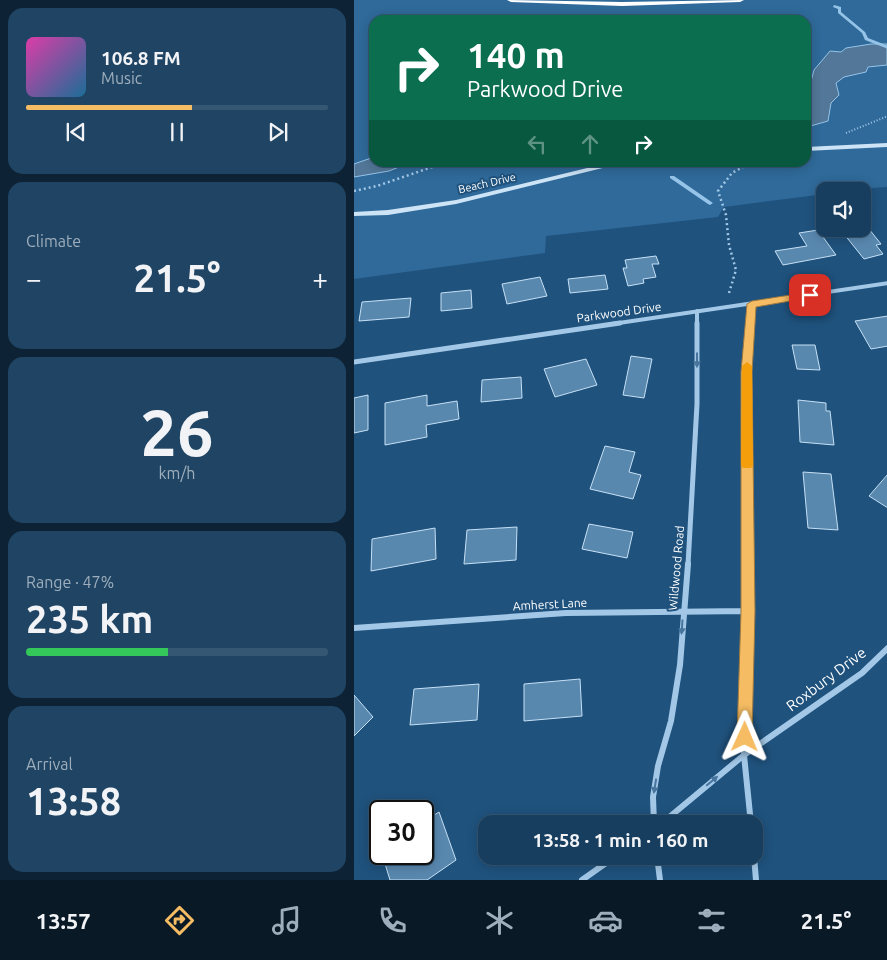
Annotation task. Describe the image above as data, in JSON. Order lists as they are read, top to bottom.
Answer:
{
  "streets": {
    "street": [
      "Beach Drive",
      "Parkwood Drive",
      "Wildwood Road",
      "Amherst Lane",
      "Roxbury Drive"
    ]
  },
  "crossings": [
    ["Parkwood Drive", "Wildwood Road"],
    ["Wildwood Road", "Amherst Lane"]
  ],
  "one_way": ["Wildwood Road"],
  "page": {
    "turn": ["140 m", "Parkwood Drive"],
    "song": ["106.8 FM", "Music"],
    "tile": [
      "Climate",
      ["26", "km/h"],
      ["Range · 47%", "235 km"],
      ["Arrival", "13:58"]
    ],
    "heat": ["−", "21.5°", "+"],
    "limit": "30",
    "trip": "13:58 · 1 min · 160 m",
    "tabs": ["13:57", "21.5°"]
  }
}
